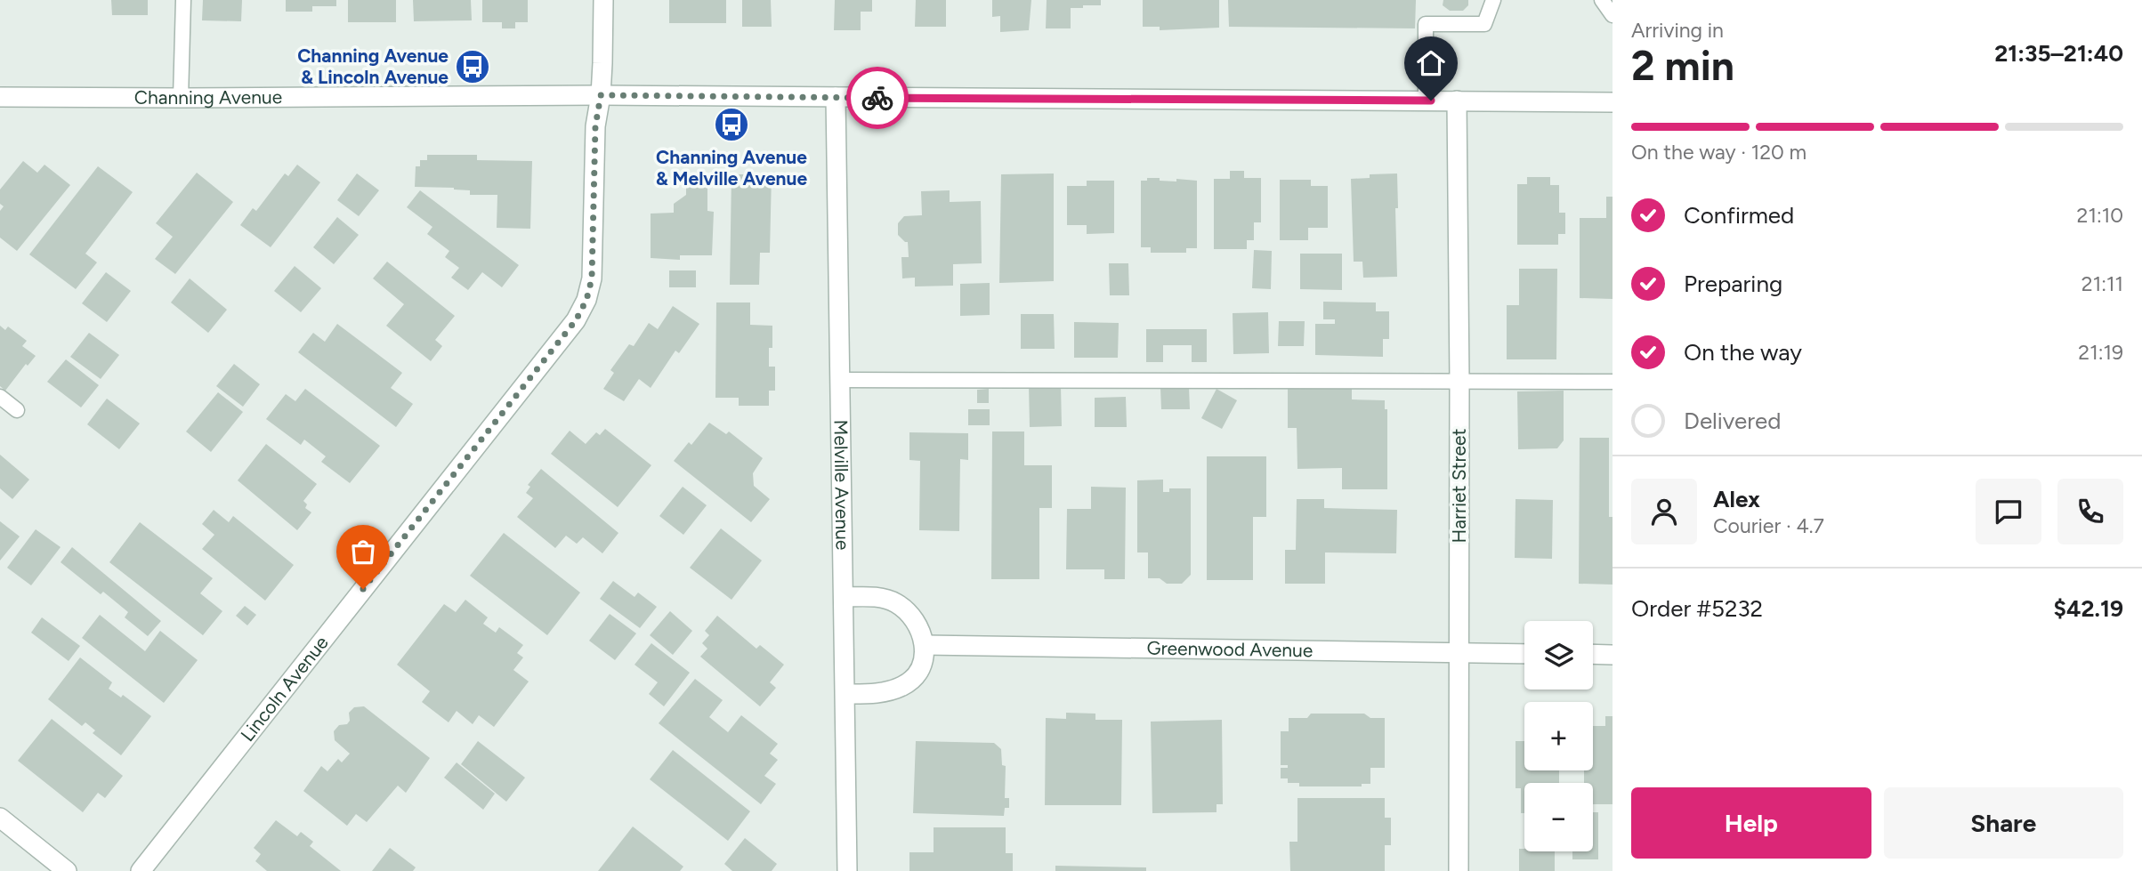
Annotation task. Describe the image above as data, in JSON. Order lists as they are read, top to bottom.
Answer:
{
  "streets": {
    "street": [
      "Channing Avenue",
      "Melville Avenue",
      "Harriet Street",
      "Greenwood Avenue",
      "Lincoln Avenue"
    ]
  },
  "crossings": [
    ["Channing Avenue", "Melville Avenue"],
    ["Channing Avenue", "Harriet Street"],
    ["Channing Avenue", "Lincoln Avenue"],
    ["Harriet Street", "Greenwood Avenue"]
  ],
  "places": {
    "bus stop": ["Channing Avenue & Lincoln Avenue", "Channing Avenue & Melville Avenue"]
  },
  "page": {
    "heading": ["2 min", "Arriving in", "21:35–21:40"],
    "panel": [
      "Alex",
      "Courier · 4.7",
      "Order #5232",
      "$42.19"
    ],
    "bar": "On the way · 120 m",
    "list": [
      ["Confirmed", "21:10"],
      ["Preparing", "21:11"],
      ["On the way", "21:19"],
      "Delivered"
    ],
    "map_buttons": ["+", "−"],
    "buttons": ["Help", "Share"]
  }
}
